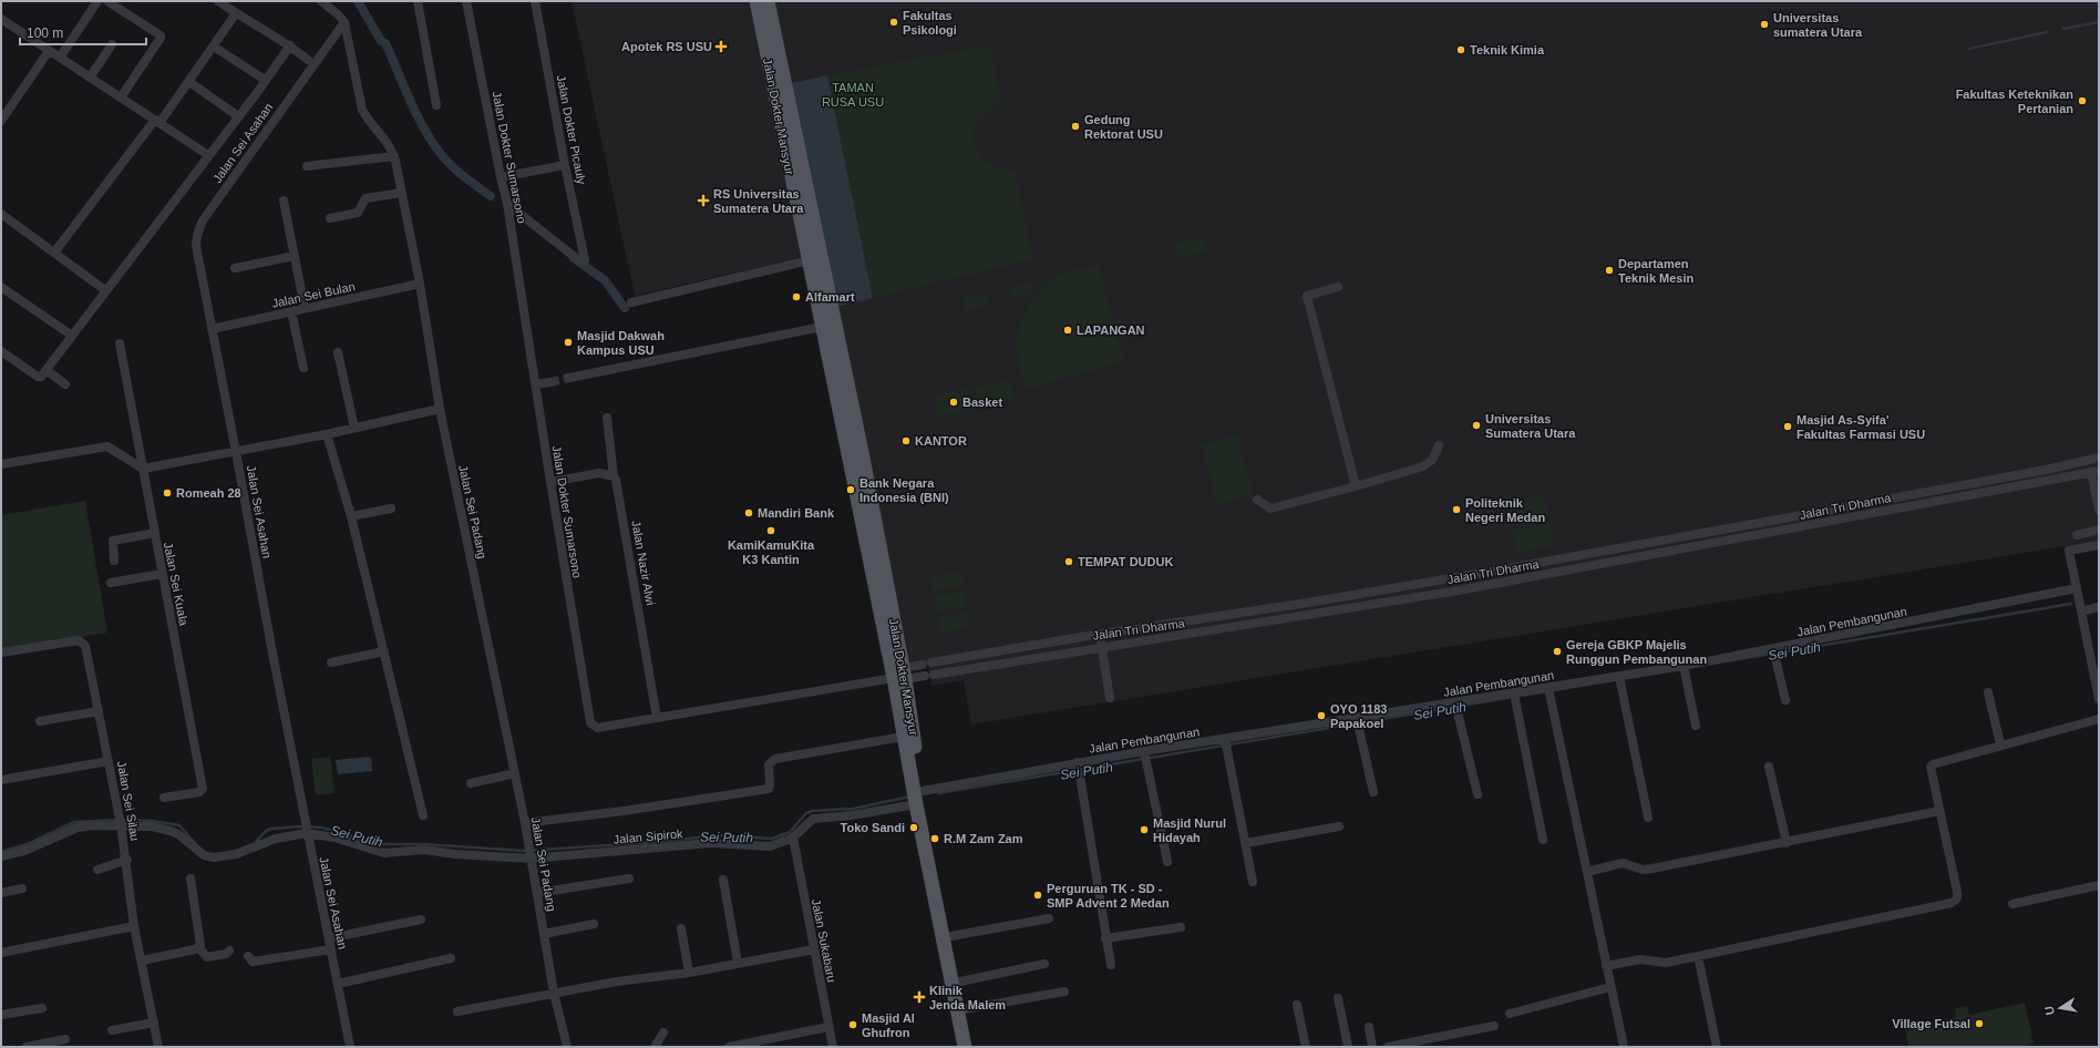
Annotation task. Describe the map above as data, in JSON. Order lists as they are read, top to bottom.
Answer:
{
  "streets": {
    "main road": ["Jalan Dokter Mansyur"],
    "street": [
      "Jalan Dokter Picauly",
      "Jalan Sei Asahan",
      "Jalan Dokter Sumarsono",
      "Jalan Sei Bulan",
      "Jalan Tri Dharma",
      "Jalan Sei Padang",
      "Jalan Nazir Alwi",
      "Jalan Sei Kuala",
      "Jalan Pembangunan",
      "Jalan Sei Silau",
      "Jalan Sipirok",
      "Jalan Sukabaru"
    ]
  },
  "crossings": [
    ["Jalan Dokter Mansyur", "Jalan Dokter Sumarsono"],
    ["Jalan Dokter Mansyur", "Jalan Tri Dharma"],
    ["Jalan Dokter Mansyur", "Jalan Pembangunan"],
    ["Jalan Dokter Mansyur", "Jalan Sipirok"],
    ["Jalan Dokter Picauly", "Jalan Dokter Sumarsono"],
    ["Jalan Sei Asahan", "Jalan Sei Bulan"],
    ["Jalan Sei Asahan", "Jalan Sei Padang"],
    ["Jalan Sei Asahan", "Jalan Sipirok"],
    ["Jalan Dokter Sumarsono", "Jalan Tri Dharma"],
    ["Jalan Dokter Sumarsono", "Jalan Nazir Alwi"],
    ["Jalan Sei Bulan", "Jalan Sei Padang"],
    ["Jalan Sei Padang", "Jalan Sipirok"],
    ["Jalan Pembangunan", "Jalan Sipirok"],
    ["Jalan Sei Silau", "Jalan Sipirok"],
    ["Jalan Sipirok", "Jalan Sukabaru"]
  ],
  "water": ["Sei Putih"],
  "parks": ["TAMAN RUSA USU"],
  "places": {
    "other": [
      "Fakultas Psikologi",
      "Universitas sumatera Utara",
      "Teknik Kimia",
      "Fakultas Keteknikan Pertanian",
      "Gedung Rektorat USU",
      "Departamen Teknik Mesin",
      "Alfamart",
      "LAPANGAN",
      "Masjid Dakwah Kampus USU",
      "Basket",
      "Universitas Sumatera Utara",
      "Masjid As-Syifa' Fakultas Farmasi USU",
      "KANTOR",
      "Bank Negara Indonesia (BNI)",
      "Romeah 28",
      "Politeknik Negeri Medan",
      "Mandiri Bank",
      "KamiKamuKita K3 Kantin",
      "TEMPAT DUDUK",
      "Gereja GBKP Majelis Runggun Pembangunan",
      "OYO 1183 Papakoel",
      "Toko Sandi",
      "Masjid Nurul Hidayah",
      "R.M Zam Zam",
      "Perguruan TK - SD - SMP Advent 2 Medan",
      "Village Futsal",
      "Masjid Al Ghufron"
    ],
    "health": ["Apotek RS USU", "RS Universitas Sumatera Utara", "Klinik Jenda Malem"]
  },
  "scale_bar": "100 m",
  "north": "left"
}
